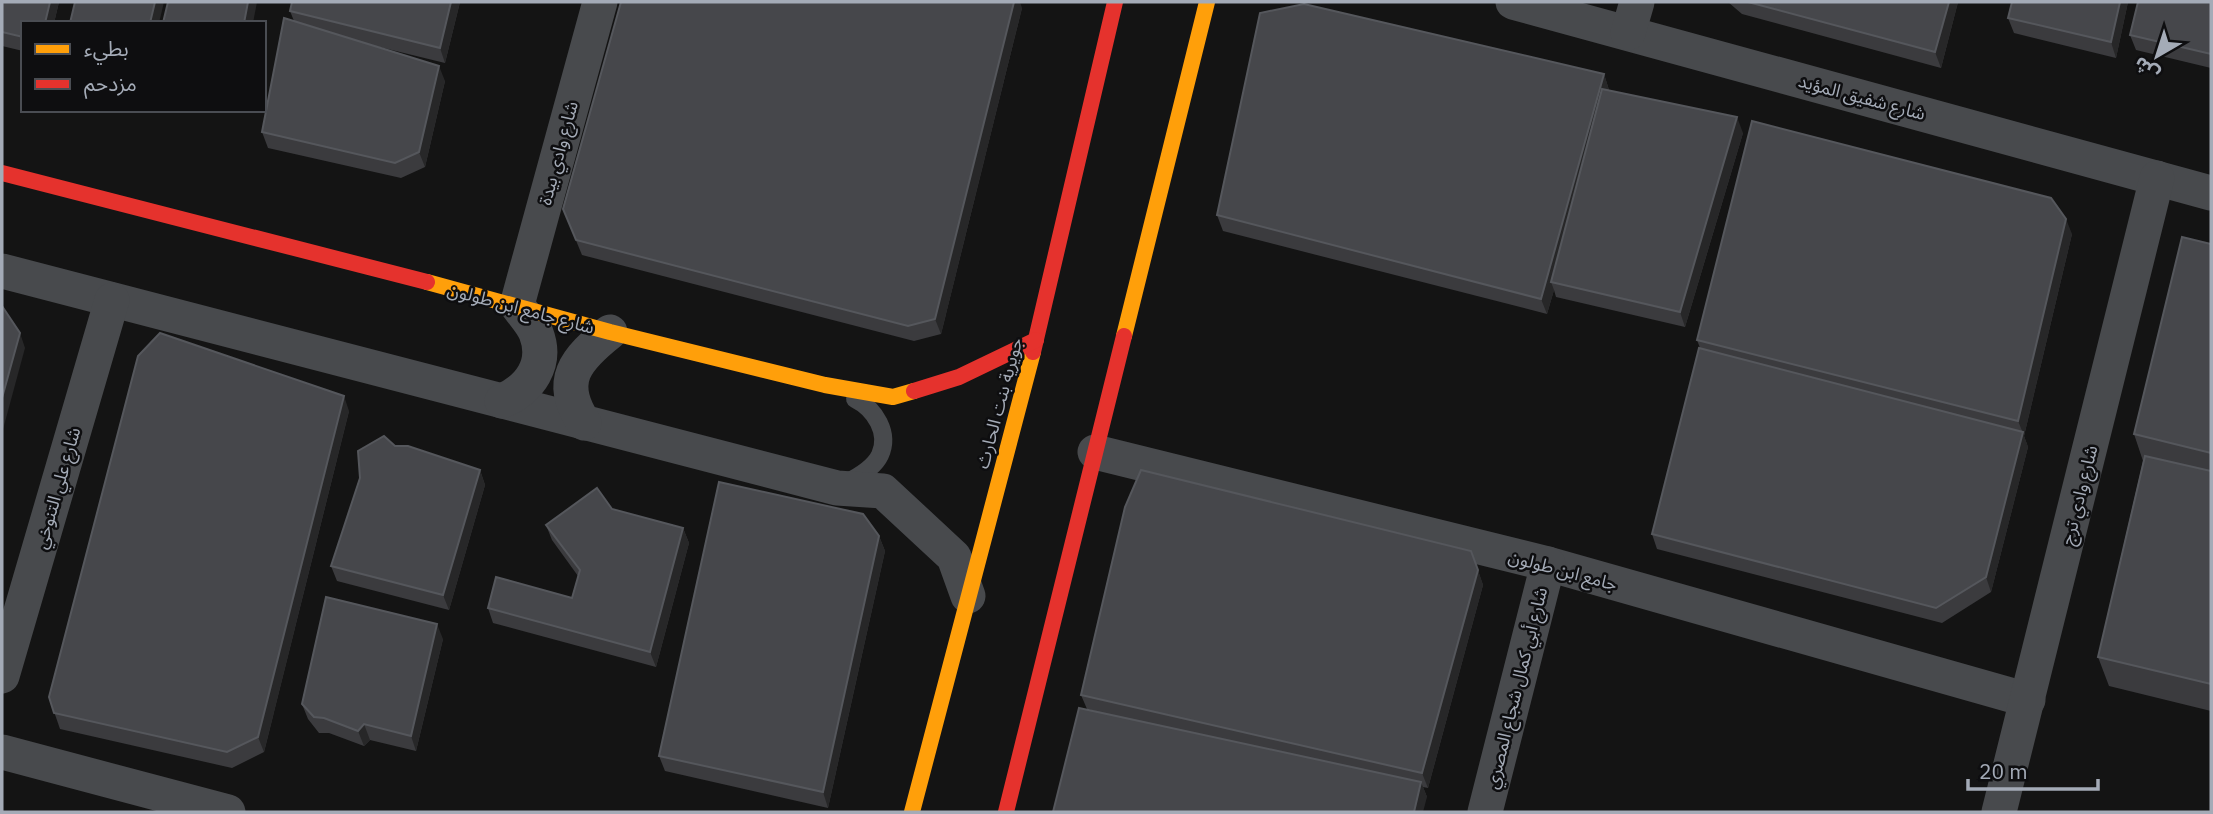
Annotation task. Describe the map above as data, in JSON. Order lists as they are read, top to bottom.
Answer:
{
  "streets": {
    "street": [
      "شارع شفيق المؤيد",
      "شارع وادي بيدة",
      "شارع جامع ابن طولون",
      "جويرية بنت الحارث",
      "شارع علي التنوخي",
      "شارع وادي ترج",
      "جامع ابن طولون",
      "شارع أبي كمال شجاع المصري"
    ]
  },
  "crossings": [
    ["شارع شفيق المؤيد", "شارع وادي ترج"],
    ["شارع وادي بيدة", "شارع جامع ابن طولون"],
    ["شارع جامع ابن طولون", "جويرية بنت الحارث"],
    ["شارع وادي ترج", "جامع ابن طولون"],
    ["جامع ابن طولون", "شارع أبي كمال شجاع المصري"]
  ],
  "legend": ["بطيء", "مزدحم"],
  "scale_bar": "20 m",
  "north": "bottom left"
}
